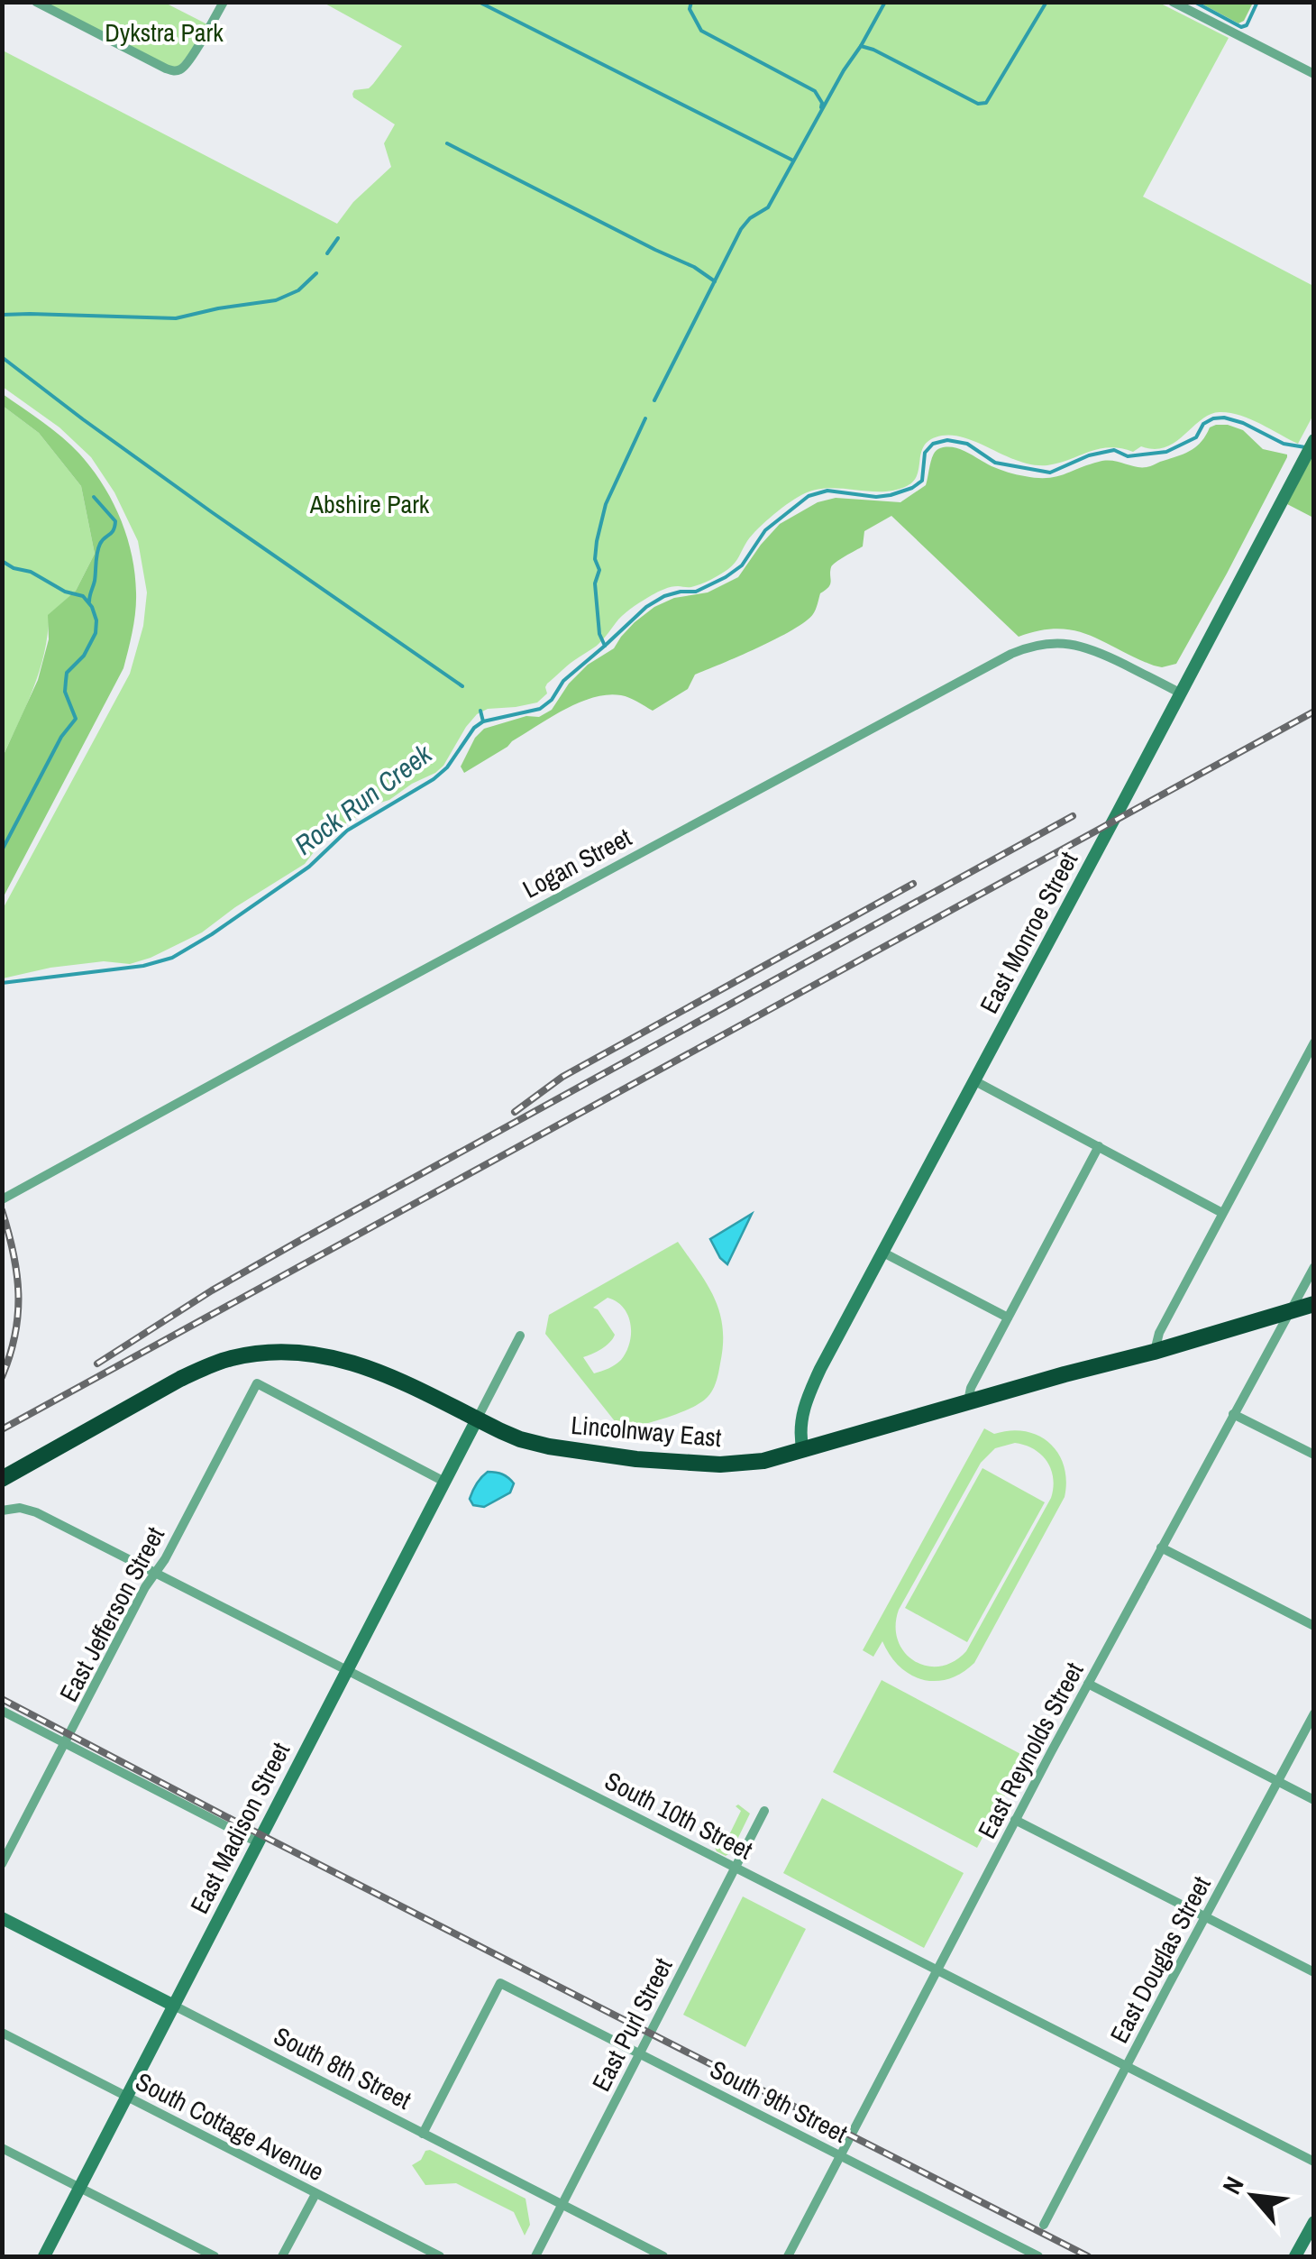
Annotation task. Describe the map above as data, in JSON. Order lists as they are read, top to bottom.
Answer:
{
  "streets": {
    "highway": ["Lincolnway East"],
    "main road": ["East Monroe Street", "East Madison Street", "South 8th Street"],
    "street": [
      "Logan Street",
      "East Jefferson Street",
      "East Reynolds Street",
      "South 10th Street",
      "East Douglas Street",
      "East Purl Street",
      "South 9th Street",
      "South Cottage Avenue"
    ]
  },
  "crossings": [
    ["Logan Street", "East Monroe Street"],
    ["East Monroe Street", "Lincolnway East"],
    ["Lincolnway East", "East Reynolds Street"],
    ["Lincolnway East", "East Madison Street"],
    ["East Jefferson Street", "South 10th Street"],
    ["East Jefferson Street", "East Madison Street"],
    ["East Reynolds Street", "South 10th Street"],
    ["East Reynolds Street", "South 9th Street"],
    ["South 10th Street", "East Madison Street"],
    ["South 10th Street", "East Douglas Street"],
    ["South 10th Street", "East Purl Street"],
    ["East Madison Street", "South 8th Street"],
    ["East Madison Street", "South Cottage Avenue"],
    ["East Purl Street", "South 8th Street"],
    ["East Purl Street", "South 9th Street"],
    ["South 8th Street", "South 9th Street"]
  ],
  "water": ["Rock Run Creek"],
  "parks": ["Dykstra Park", "Abshire Park"],
  "north": "top left"
}
